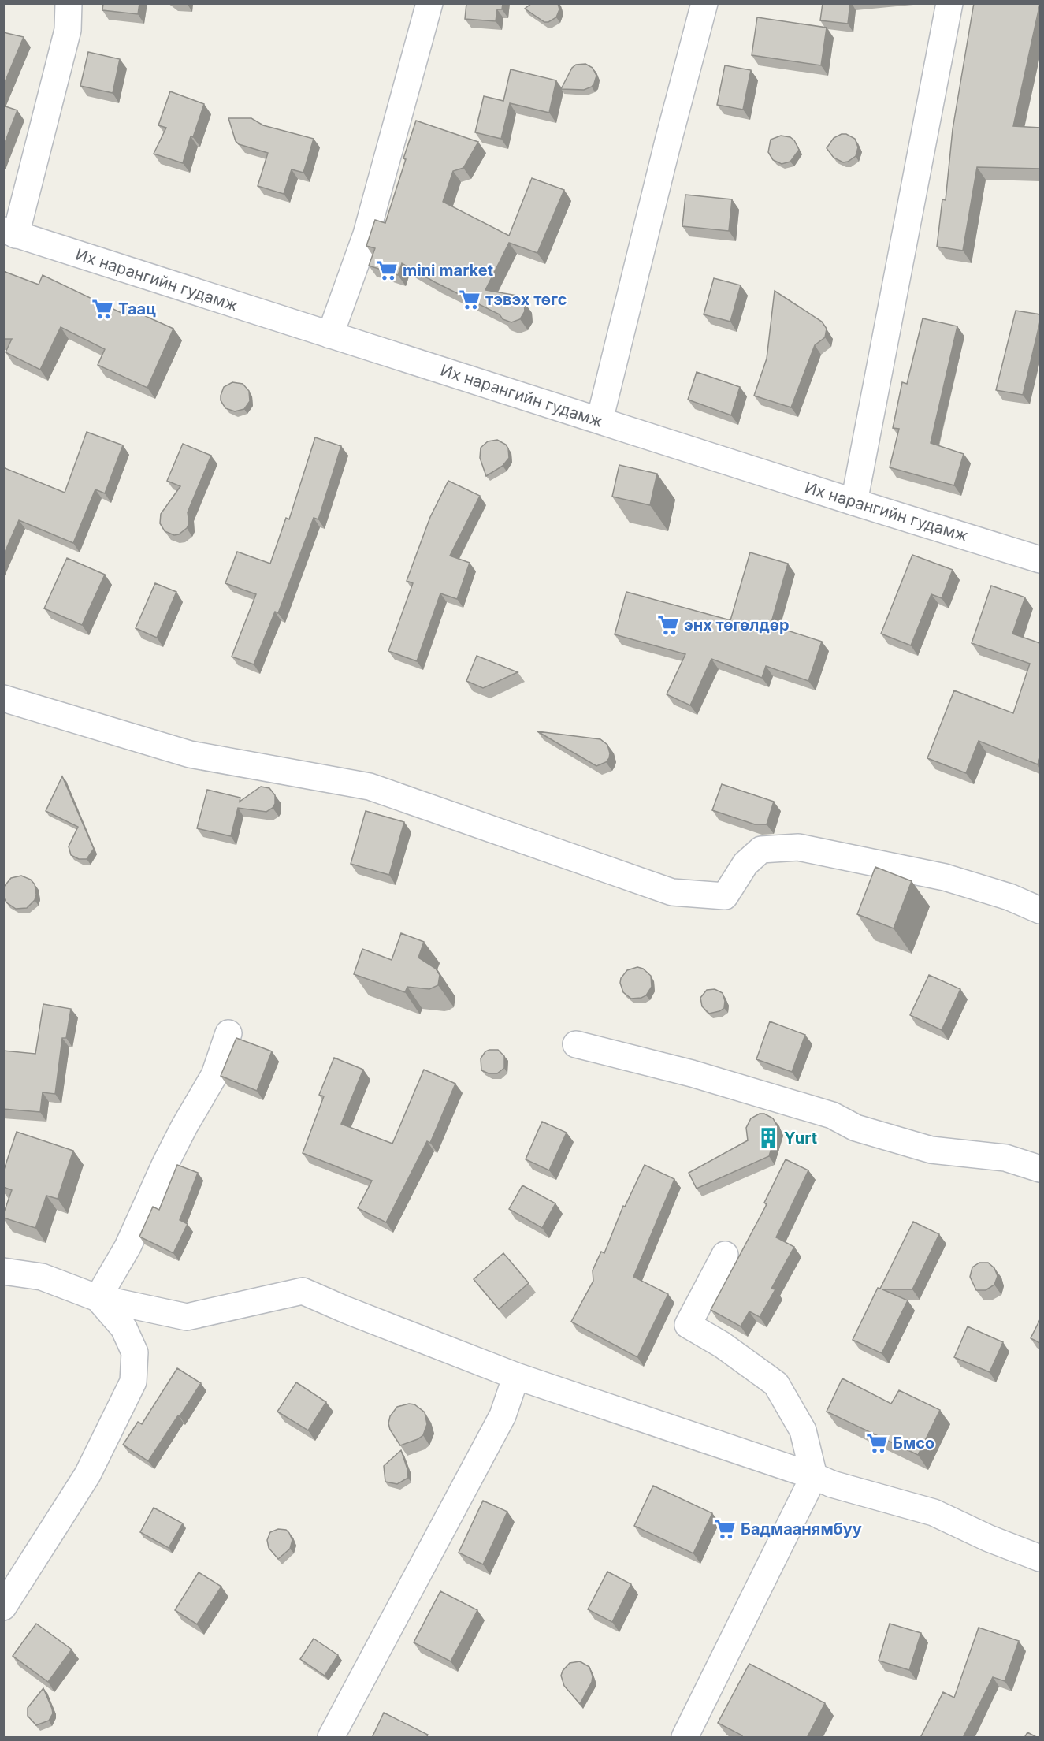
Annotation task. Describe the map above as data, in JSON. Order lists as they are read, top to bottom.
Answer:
{
  "streets": {
    "street": ["Их нарангийн гудамж"]
  },
  "places": {
    "supermarket": [
      "mini market",
      "тэвэх төгс",
      "Таац",
      "энх төгөлдөр",
      "Бмсо",
      "Бадмаанямбуу"
    ],
    "building": ["Yurt"]
  }
}
